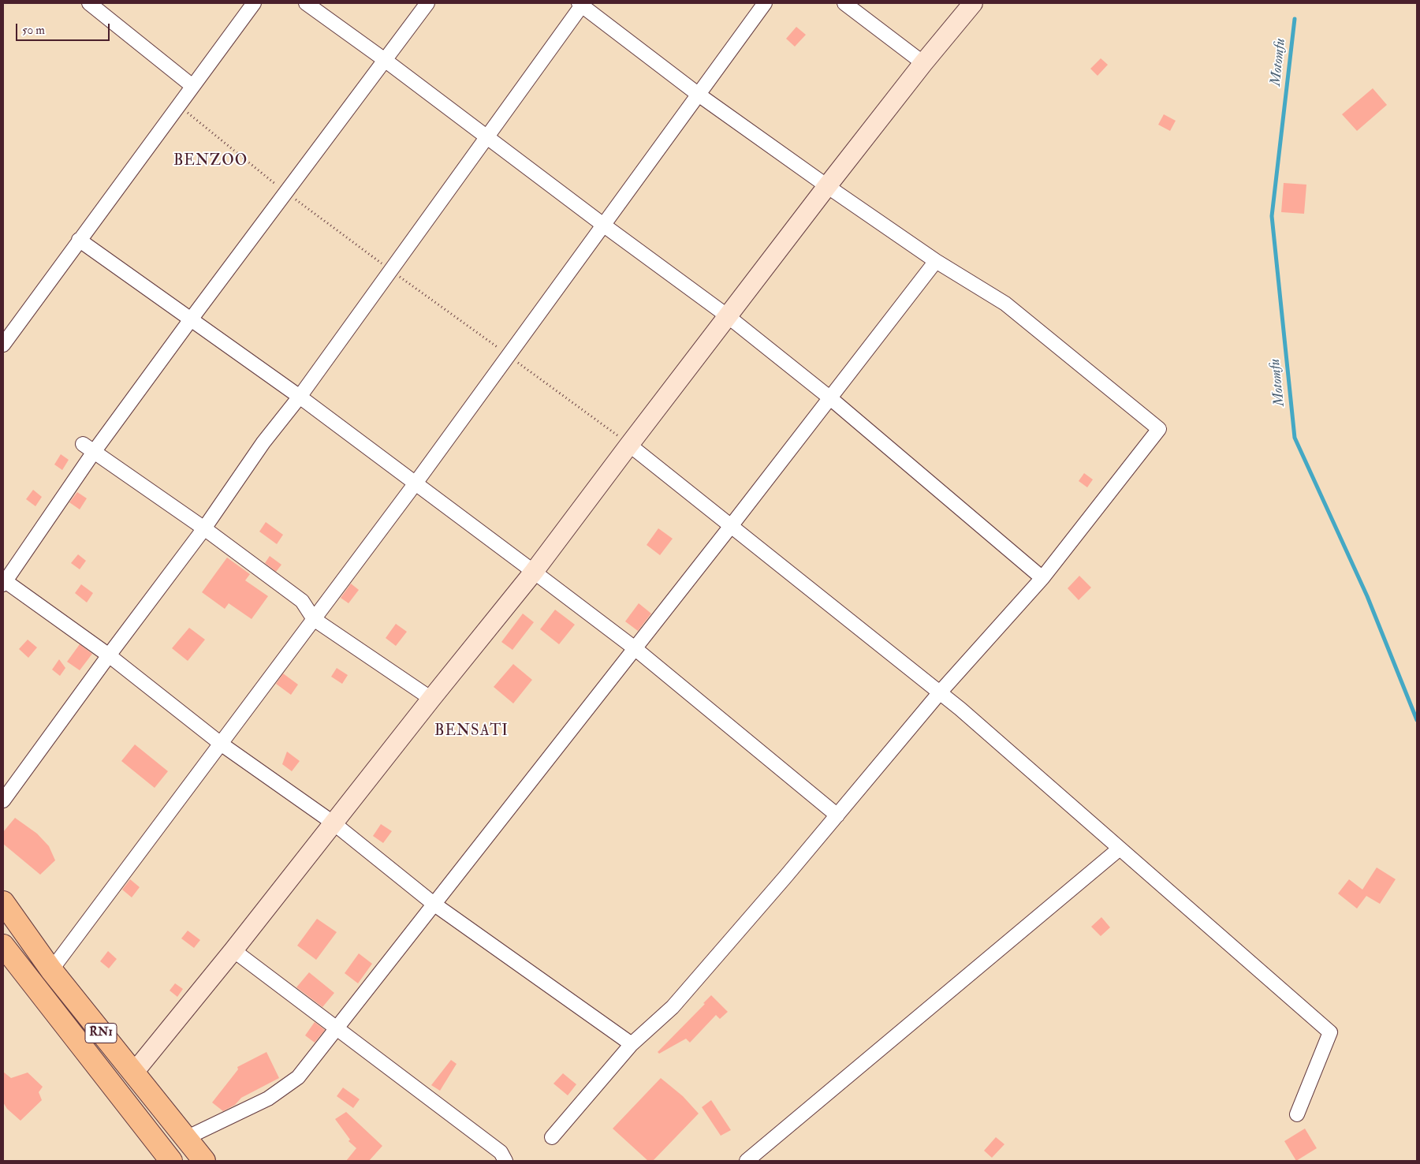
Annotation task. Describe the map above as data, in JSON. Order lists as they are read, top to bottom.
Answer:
{
  "streets": {
    "highway": ["RN1"]
  },
  "districts": ["BENZOO", "BENSATI"],
  "water": ["Motomfu"],
  "scale_bar": "50 m"
}
